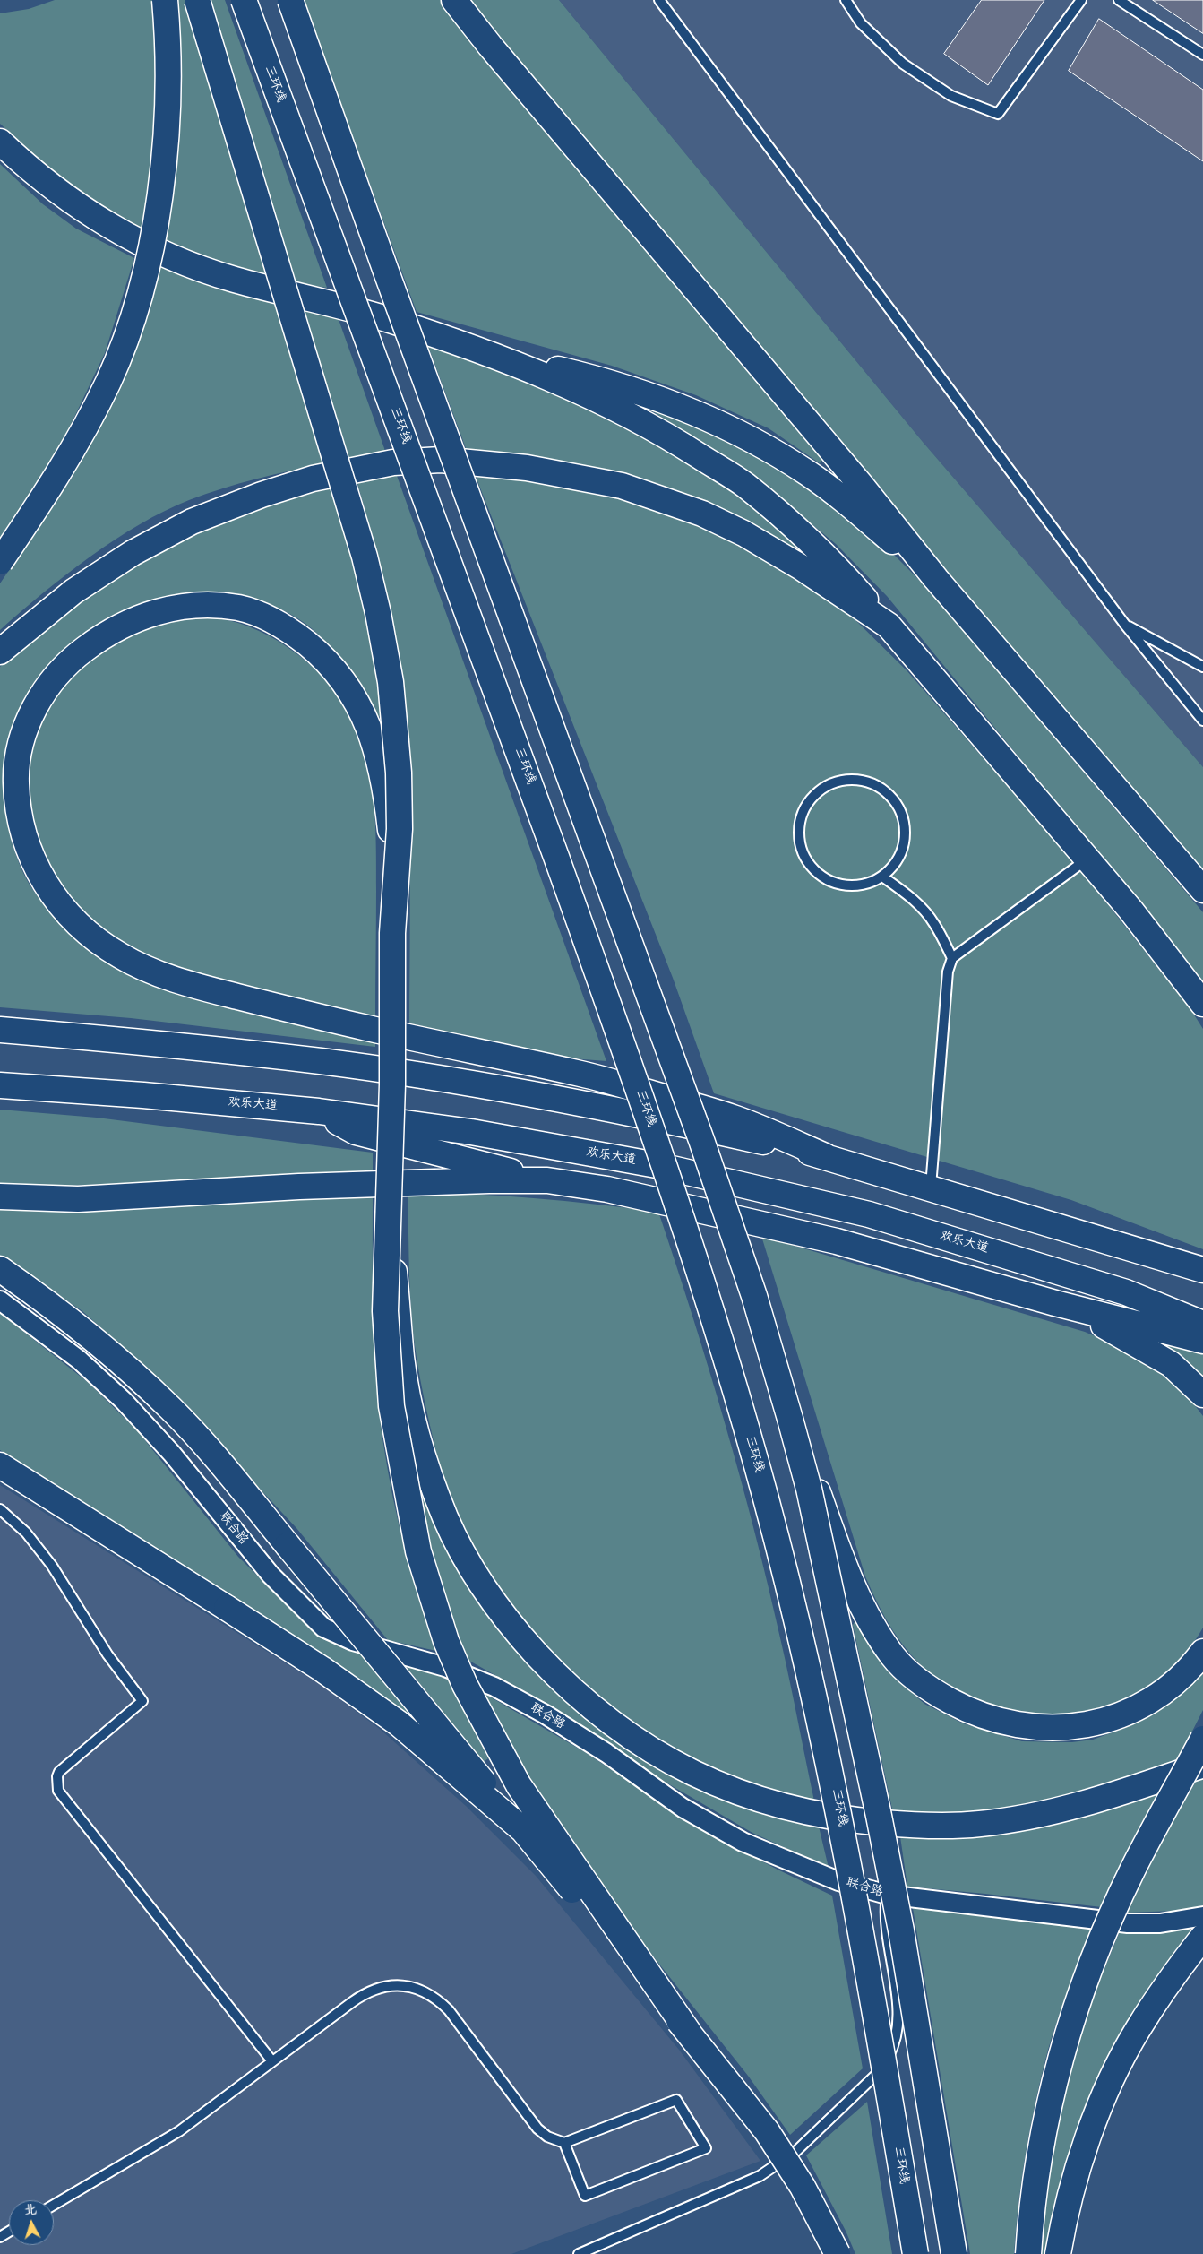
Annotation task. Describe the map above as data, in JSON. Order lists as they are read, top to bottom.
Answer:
{
  "streets": {
    "highway": ["三环线", "欢乐大道"],
    "street": ["联合路"]
  },
  "north": "top"
}
